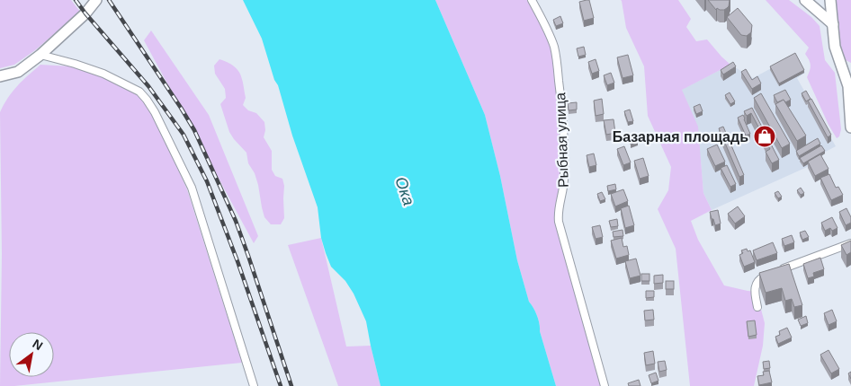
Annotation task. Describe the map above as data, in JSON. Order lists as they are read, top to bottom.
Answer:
{
  "streets": {
    "street": ["Рыбная улица"]
  },
  "water": ["Ока"],
  "places": {
    "shop": ["Базарная площадь"]
  },
  "north": "top right"
}
